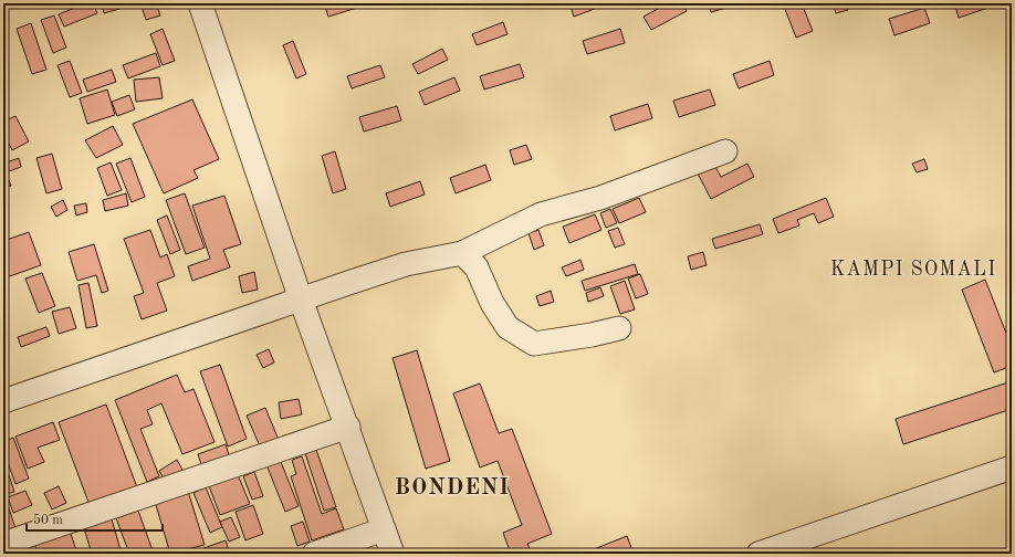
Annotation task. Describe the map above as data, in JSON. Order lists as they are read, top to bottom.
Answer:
{
  "districts": ["KAMPI SOMALI", "BONDENI"],
  "scale_bar": "50 m"
}
